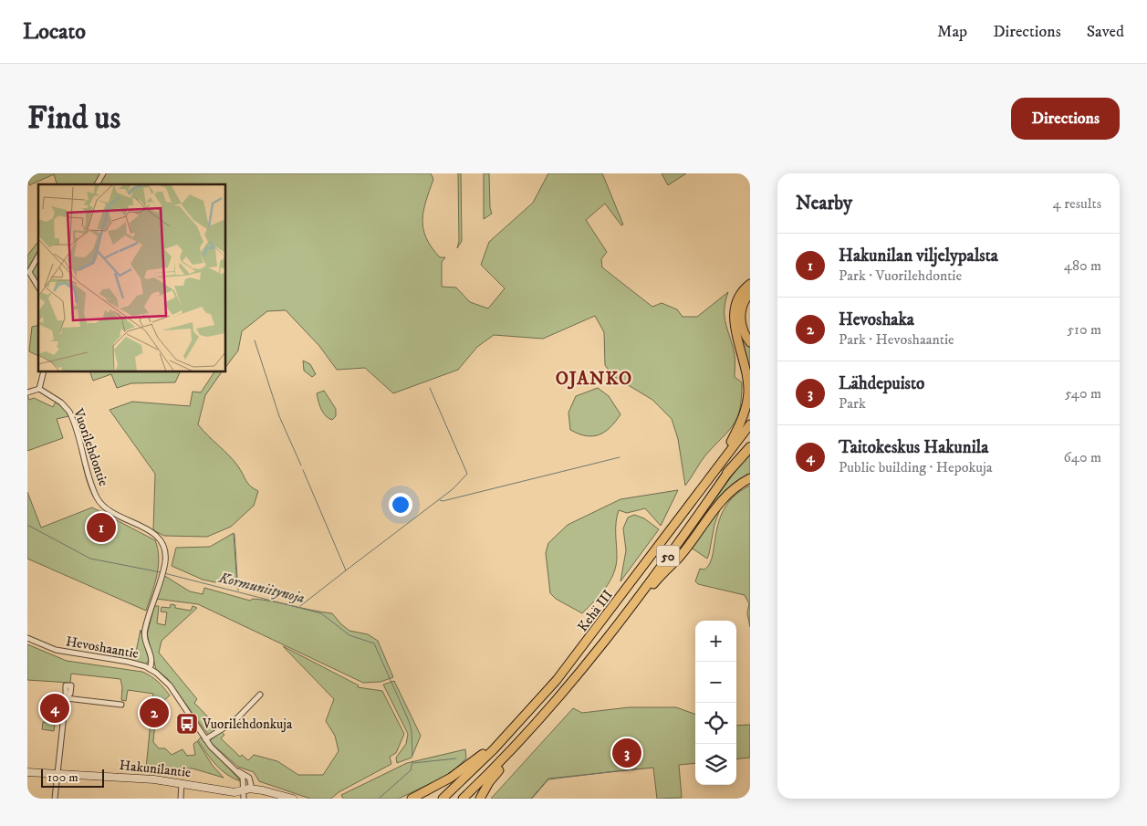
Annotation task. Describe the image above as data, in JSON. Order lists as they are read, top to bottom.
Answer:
{
  "streets": {
    "highway": ["50", "Kehä III"],
    "main road": ["Hakunilantie"],
    "street": ["Vuorilehdontie", "Hevoshaantie"]
  },
  "crossings": [
    ["Vuorilehdontie", "Hevoshaantie"],
    ["Hevoshaantie", "Hakunilantie"]
  ],
  "districts": ["OJANKO"],
  "water": ["Kormuniitynoja"],
  "places": {
    "bus stop": ["Vuorilehdonkuja"]
  },
  "scale_bar": "100 m",
  "page": {
    "header": "Locato",
    "nav": ["Map", "Directions", "Saved"],
    "buttons": "Directions",
    "title": "Find us",
    "heading": ["Nearby", "4 results"],
    "list": [
      {
        "mark": "1",
        "name": "Hakunilan viljelypalsta",
        "note": "Park · Vuorilehdontie",
        "value": "480 m"
      },
      {
        "mark": "2",
        "name": "Hevoshaka",
        "note": "Park · Hevoshaantie",
        "value": "510 m"
      },
      {
        "mark": "3",
        "name": "Lähdepuisto",
        "note": "Park",
        "value": "540 m"
      },
      {
        "mark": "4",
        "name": "Taitokeskus Hakunila",
        "note": "Public building · Hepokuja",
        "value": "640 m"
      }
    ],
    "pins": [
      "1",
      "4",
      "2",
      "3"
    ],
    "map_buttons": ["+", "−"],
    "scale": "100 m"
  }
}
